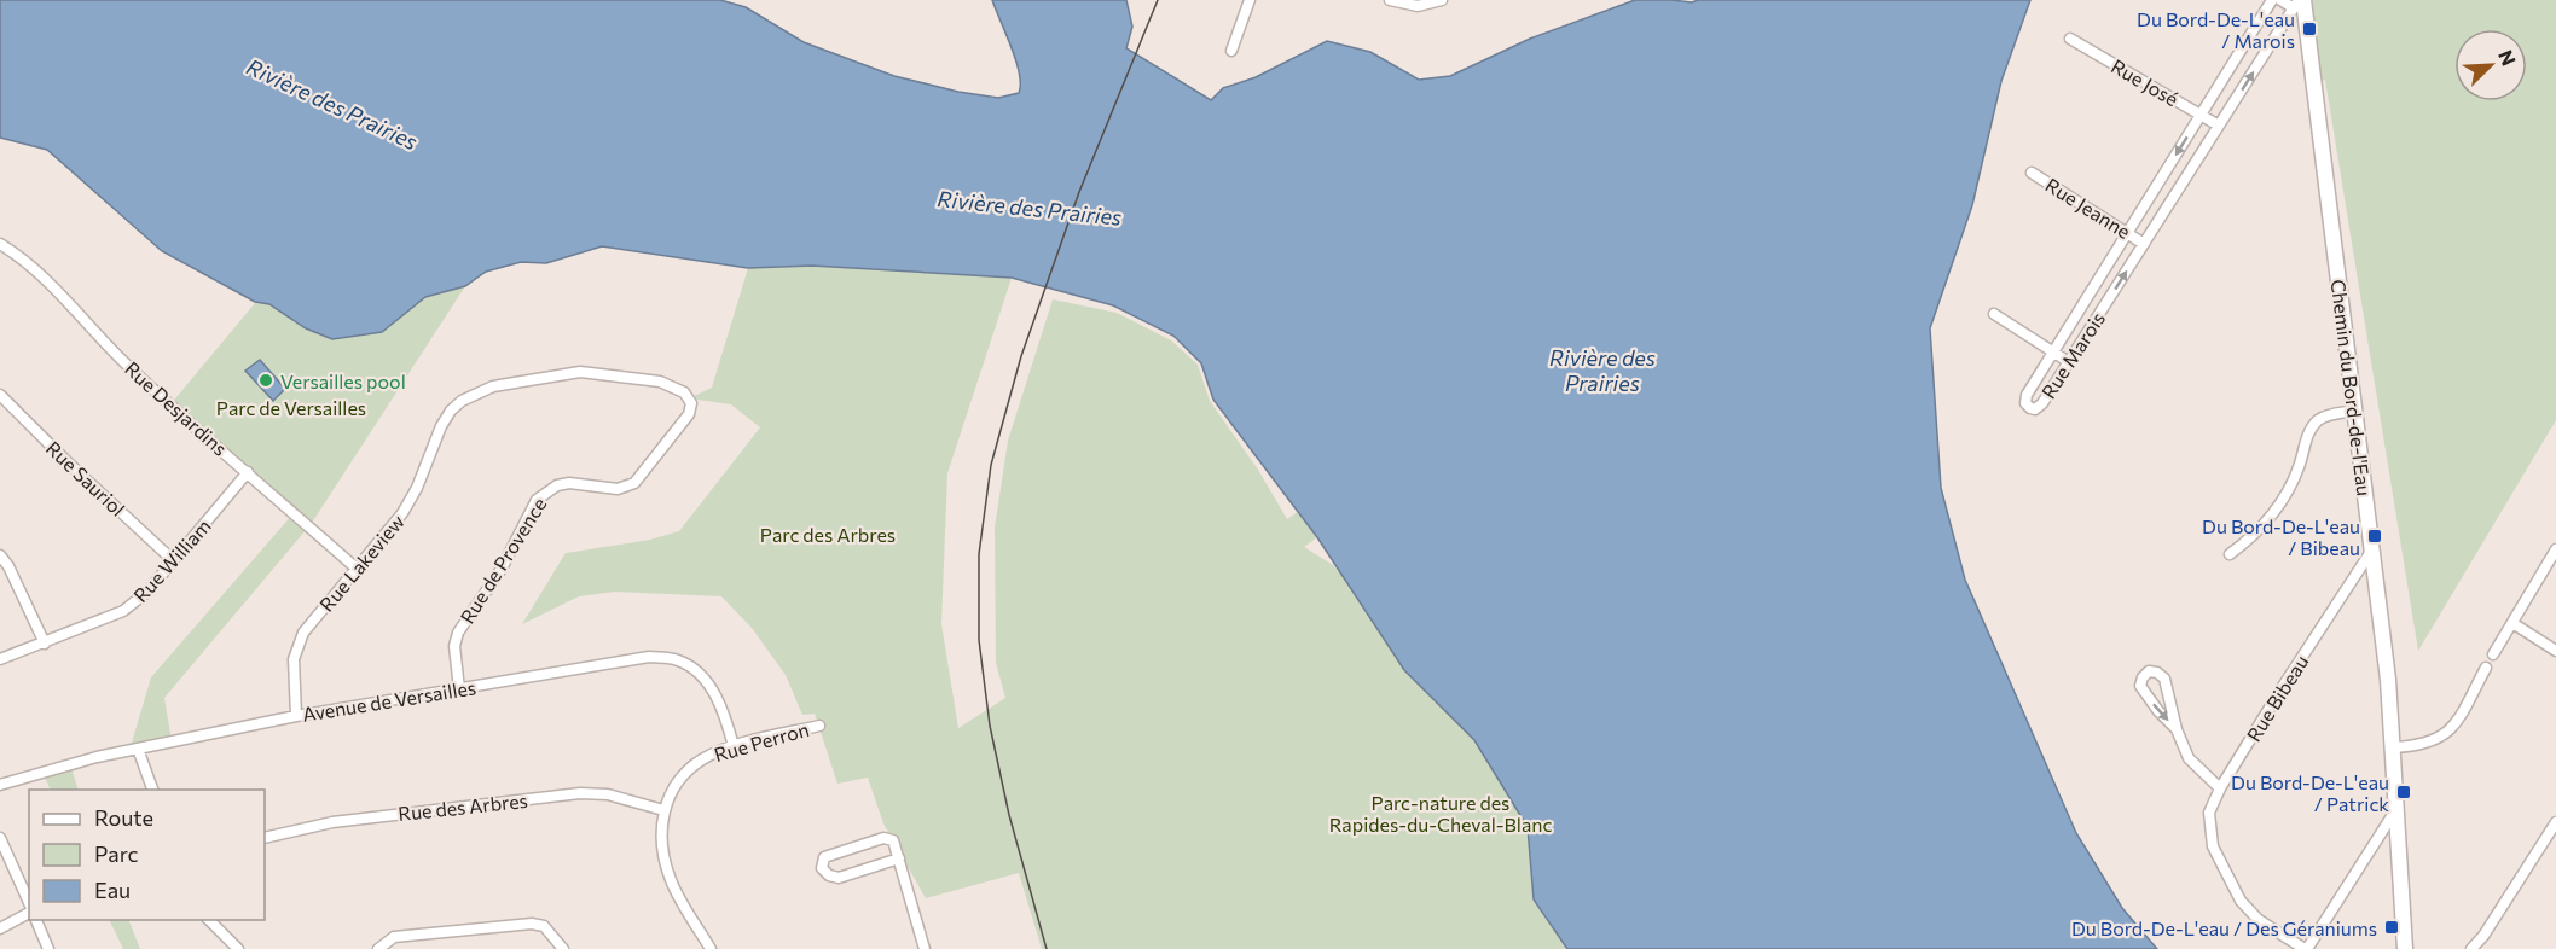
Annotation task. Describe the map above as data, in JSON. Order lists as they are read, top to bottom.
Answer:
{
  "streets": {
    "street": [
      "Rue José",
      "Rue Jeanne",
      "Rue Marois",
      "Chemin du Bord-de-l'Eau",
      "Rue Desjardins",
      "Rue Sauriol",
      "Rue William",
      "Rue de Provence",
      "Rue Lakeview",
      "Rue Bibeau",
      "Avenue de Versailles",
      "Rue Perron",
      "Rue des Arbres"
    ]
  },
  "crossings": [
    ["Rue José", "Rue Marois"],
    ["Rue Jeanne", "Rue Marois"],
    ["Rue Marois", "Chemin du Bord-de-l'Eau"],
    ["Chemin du Bord-de-l'Eau", "Rue Bibeau"],
    ["Rue Desjardins", "Rue William"],
    ["Rue Desjardins", "Rue Lakeview"],
    ["Rue Sauriol", "Rue William"],
    ["Rue de Provence", "Rue Lakeview"],
    ["Rue de Provence", "Avenue de Versailles"],
    ["Rue Lakeview", "Avenue de Versailles"],
    ["Avenue de Versailles", "Rue Perron"],
    ["Rue Perron", "Rue des Arbres"]
  ],
  "water": ["Rivière des Prairies"],
  "parks": ["Parc de Versailles", "Parc des Arbres", "Parc-nature des Rapides-du-Cheval-Blanc"],
  "places": {
    "transit": [
      "Du Bord-De-L'eau / Marois",
      "Du Bord-De-L'eau / Bibeau",
      "Du Bord-De-L'eau / Patrick",
      "Du Bord-De-L'eau / Des Géraniums"
    ],
    "other": ["Versailles pool"]
  },
  "legend": ["Route", "Parc", "Eau"],
  "north": "top right"
}
